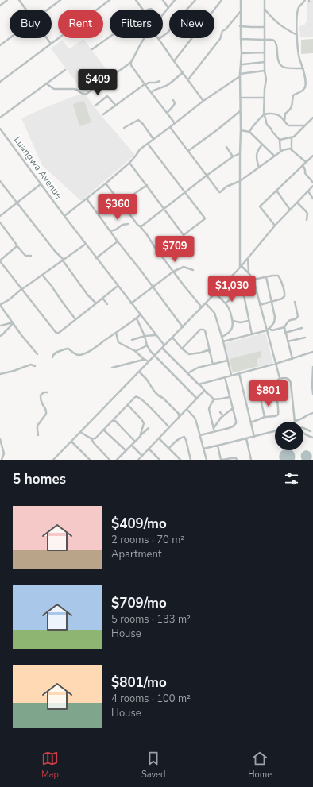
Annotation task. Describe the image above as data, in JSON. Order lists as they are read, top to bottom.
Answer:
{
  "streets": {
    "street": ["Luangwa Avenue"]
  },
  "page": {
    "chip": [
      "Buy",
      "Rent",
      "Filters",
      "New"
    ],
    "price": [
      "$409",
      "$360",
      "$709",
      "$1,030",
      "$801"
    ],
    "heading": "5 homes",
    "list": [
      {
        "name": "$409/mo",
        "note": "2 rooms · 70 m² · Apartment"
      },
      {
        "name": "$709/mo",
        "note": "5 rooms · 133 m² · House"
      },
      {
        "name": "$801/mo",
        "note": "4 rooms · 100 m² · House"
      }
    ],
    "tabs": ["Map", "Saved", "Home"]
  }
}
